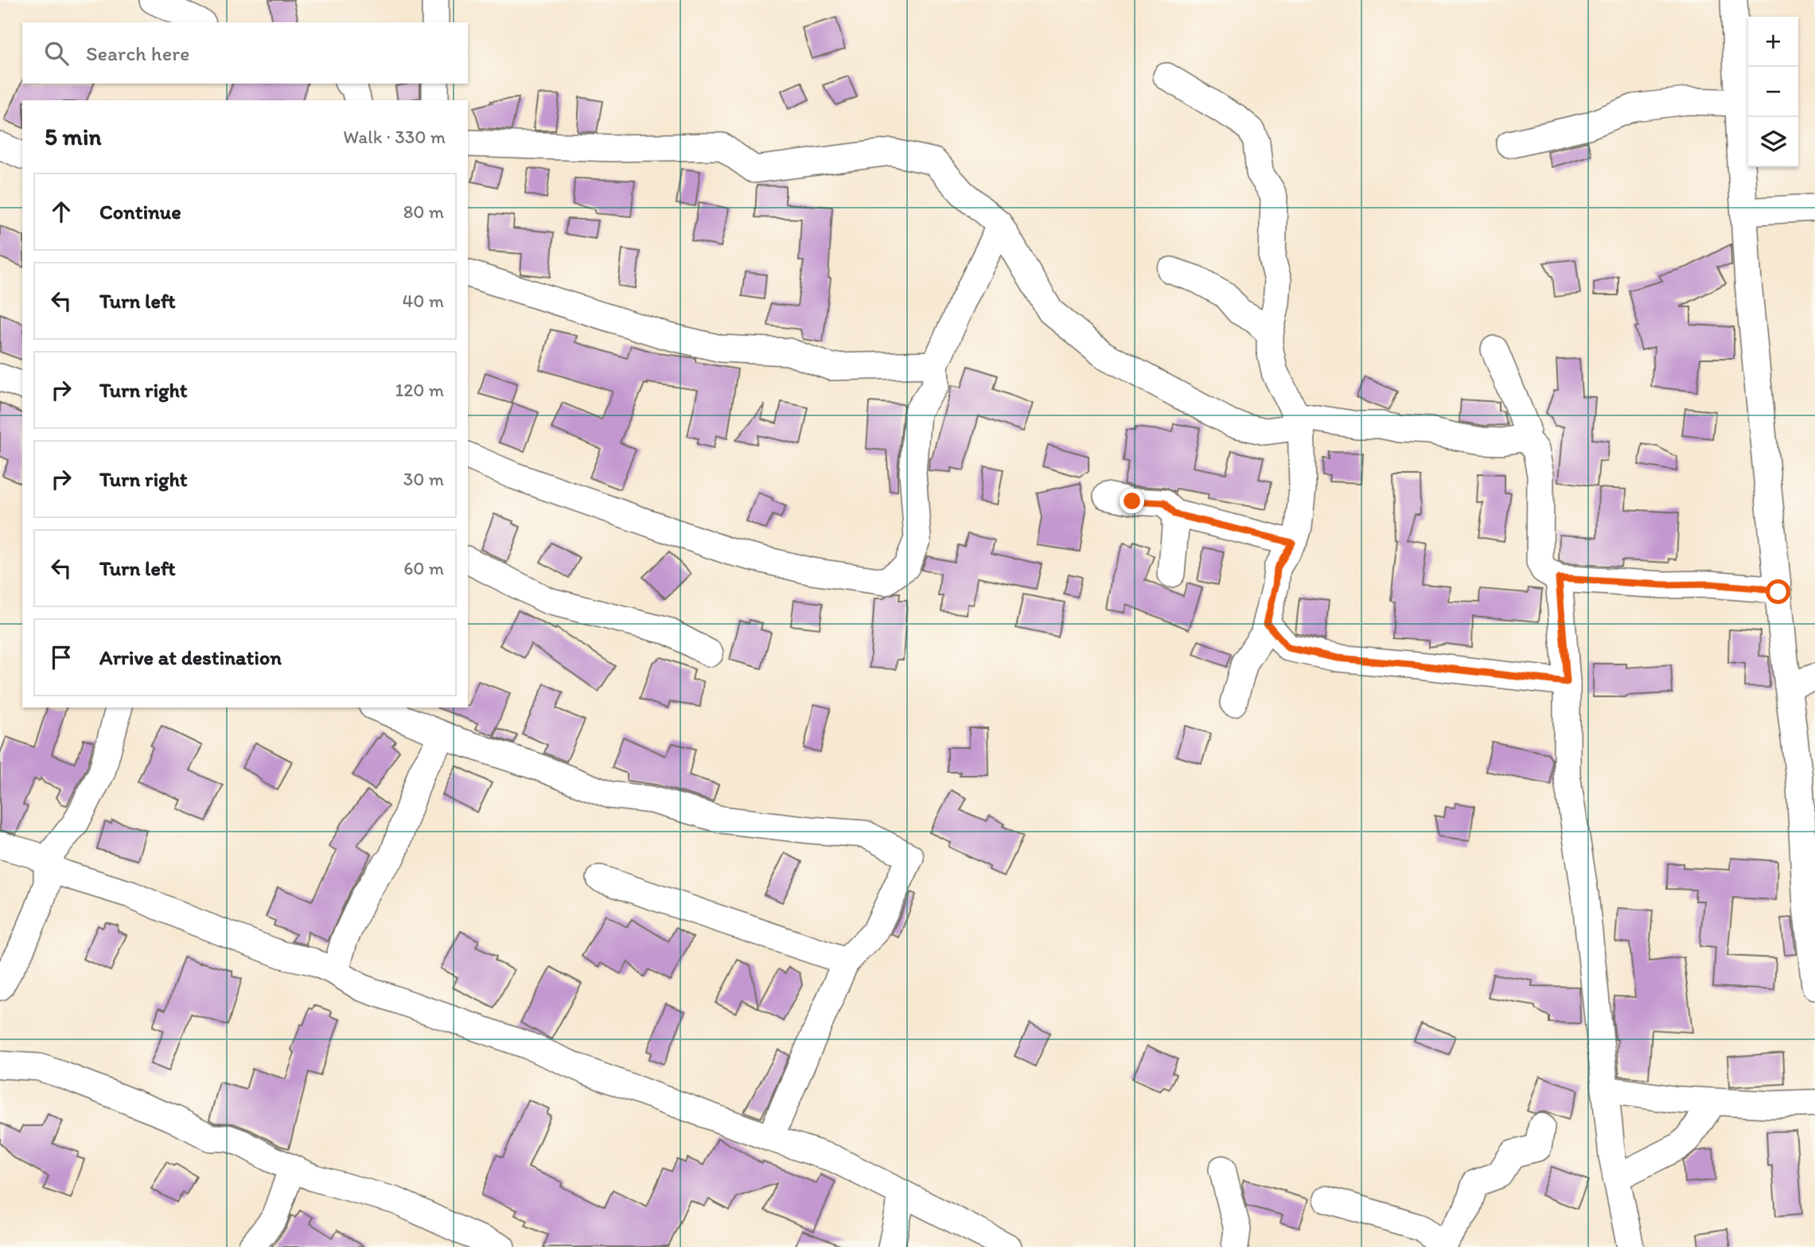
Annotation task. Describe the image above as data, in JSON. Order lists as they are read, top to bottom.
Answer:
{
  "page": {
    "map_buttons": ["+", "−"],
    "search": "Search here",
    "heading": ["5 min", "Walk · 330 m"],
    "list": [
      ["Continue", "80 m"],
      ["Turn left", "40 m"],
      ["Turn right", "120 m"],
      ["Turn right", "30 m"],
      ["Turn left", "60 m"],
      "Arrive at destination"
    ]
  }
}
